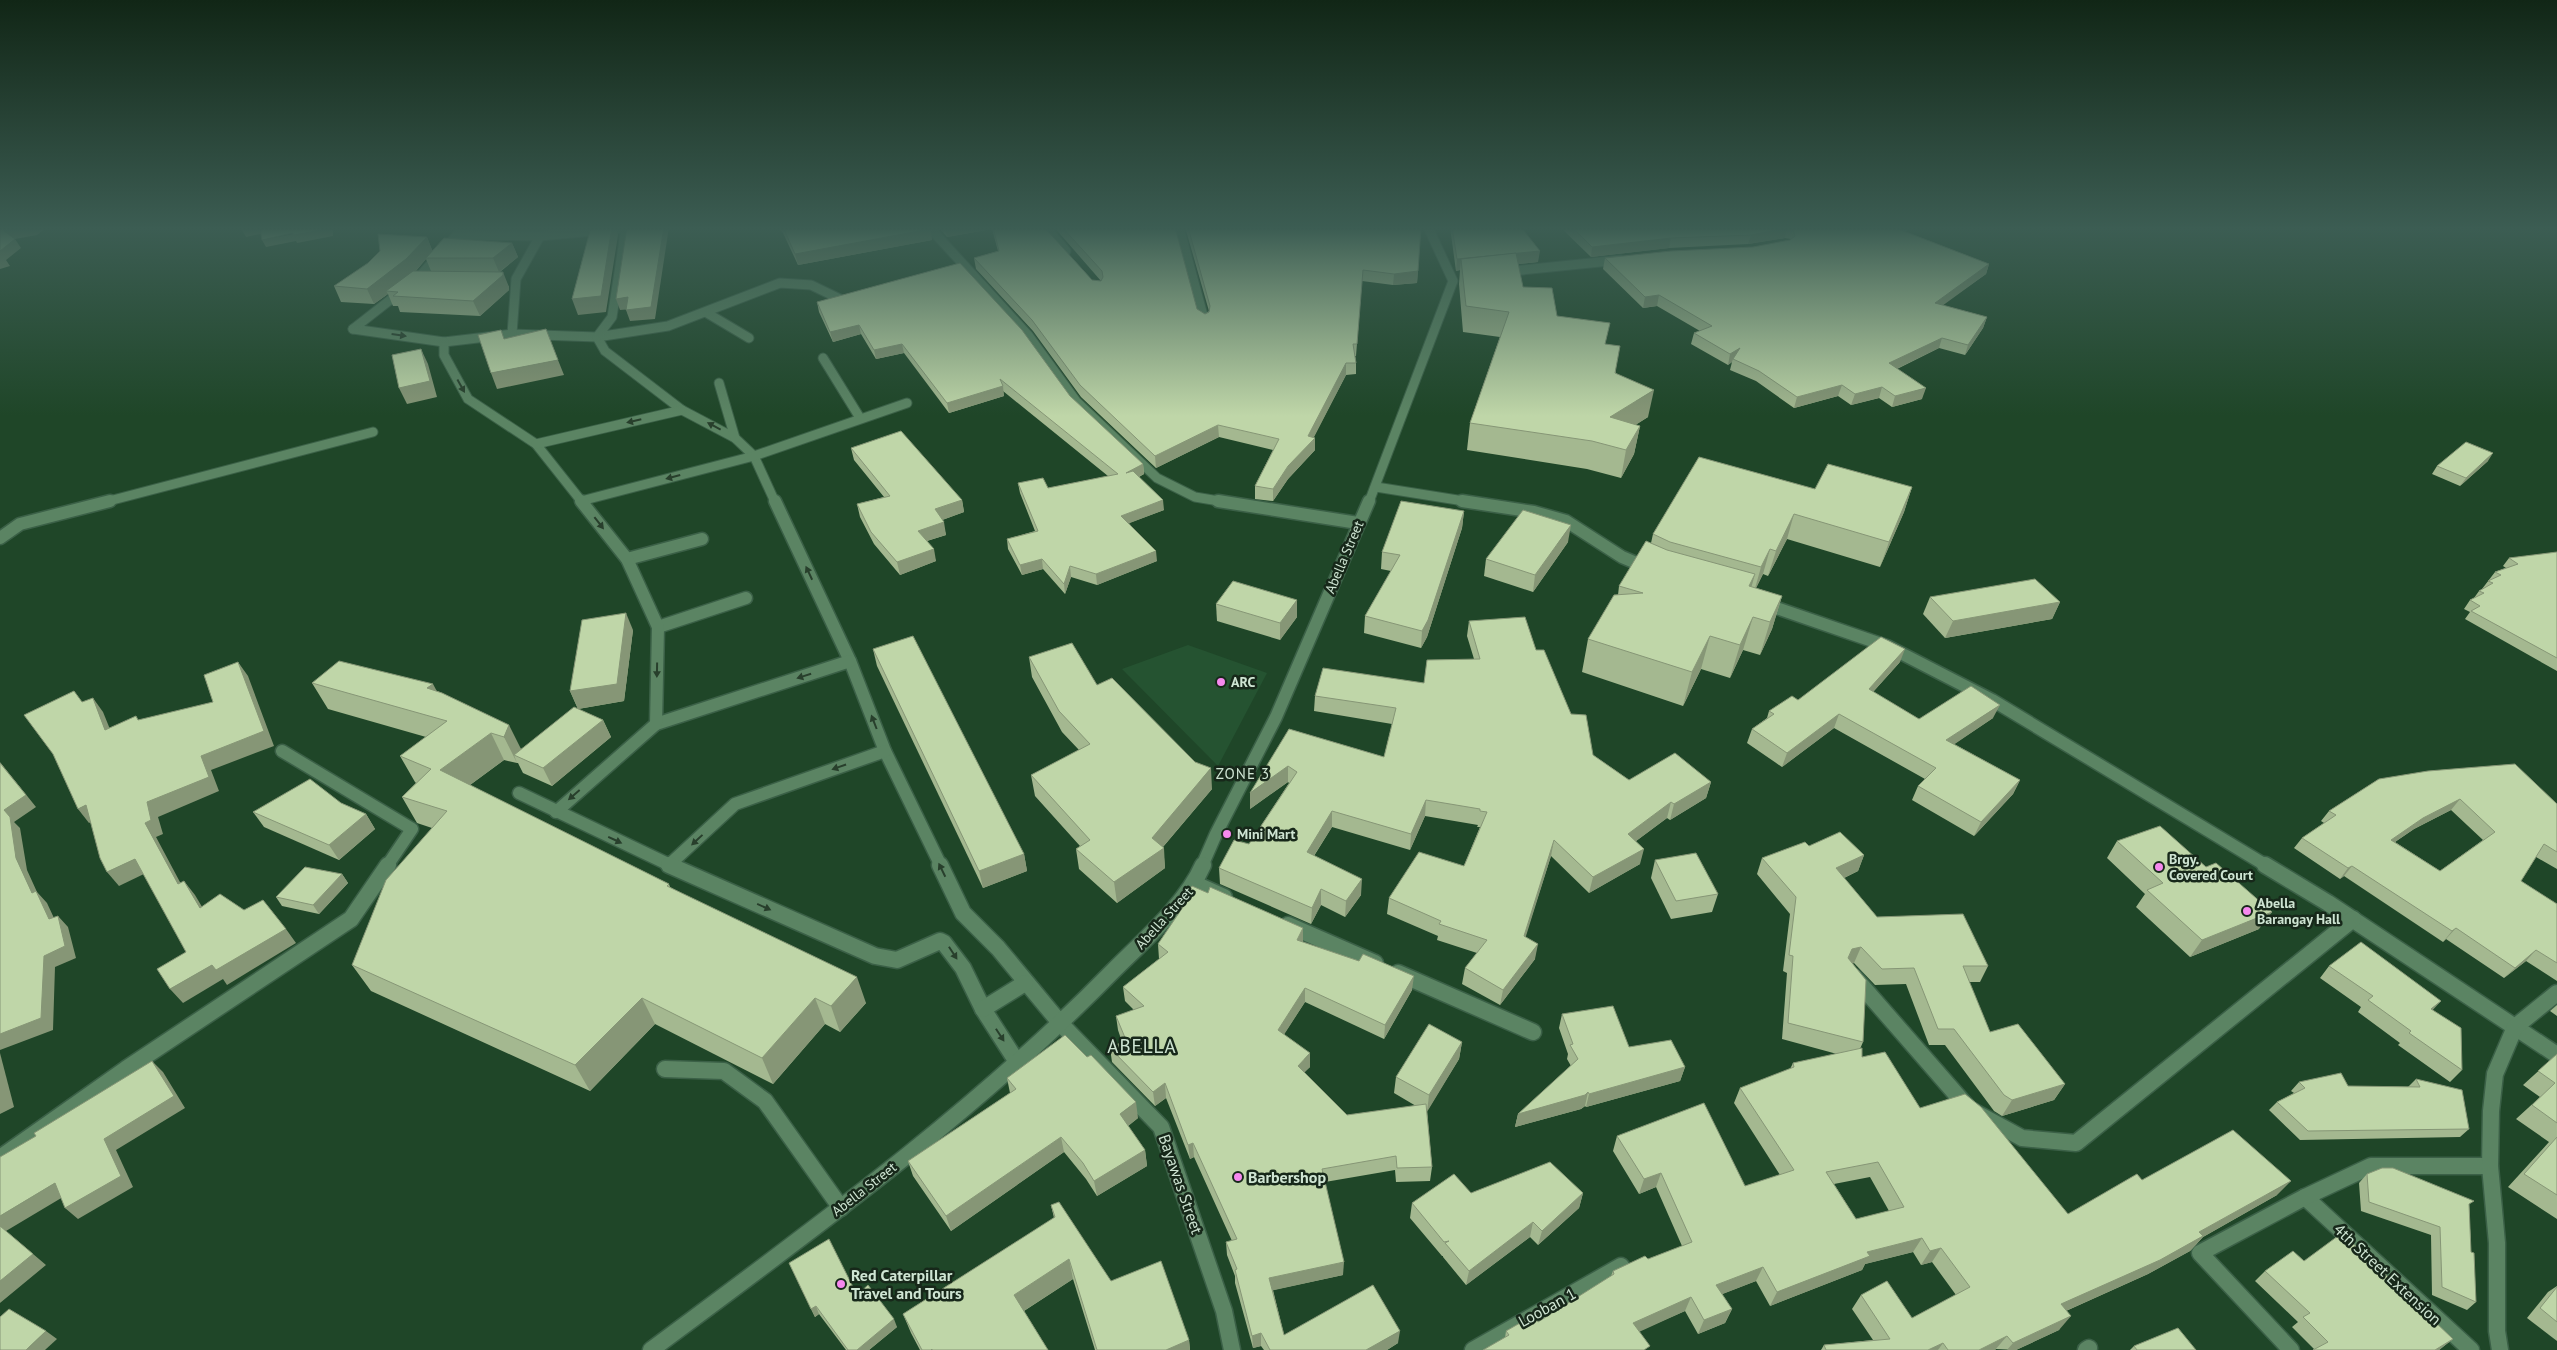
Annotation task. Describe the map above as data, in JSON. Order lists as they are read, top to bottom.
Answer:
{
  "streets": {
    "street": [
      "Abella Street",
      "Bayawas Street",
      "4th Street Extension",
      "Looban 1"
    ]
  },
  "crossings": [
    ["Abella Street", "Bayawas Street"]
  ],
  "one_way": ["Bayawas Street"],
  "districts": ["ZONE 3", "ABELLA"],
  "places": [
    "ARC",
    "Mini Mart",
    "Brgy. Covered Court",
    "Abella Barangay Hall",
    "Barbershop",
    "Red Caterpillar Travel and Tours"
  ]
}
